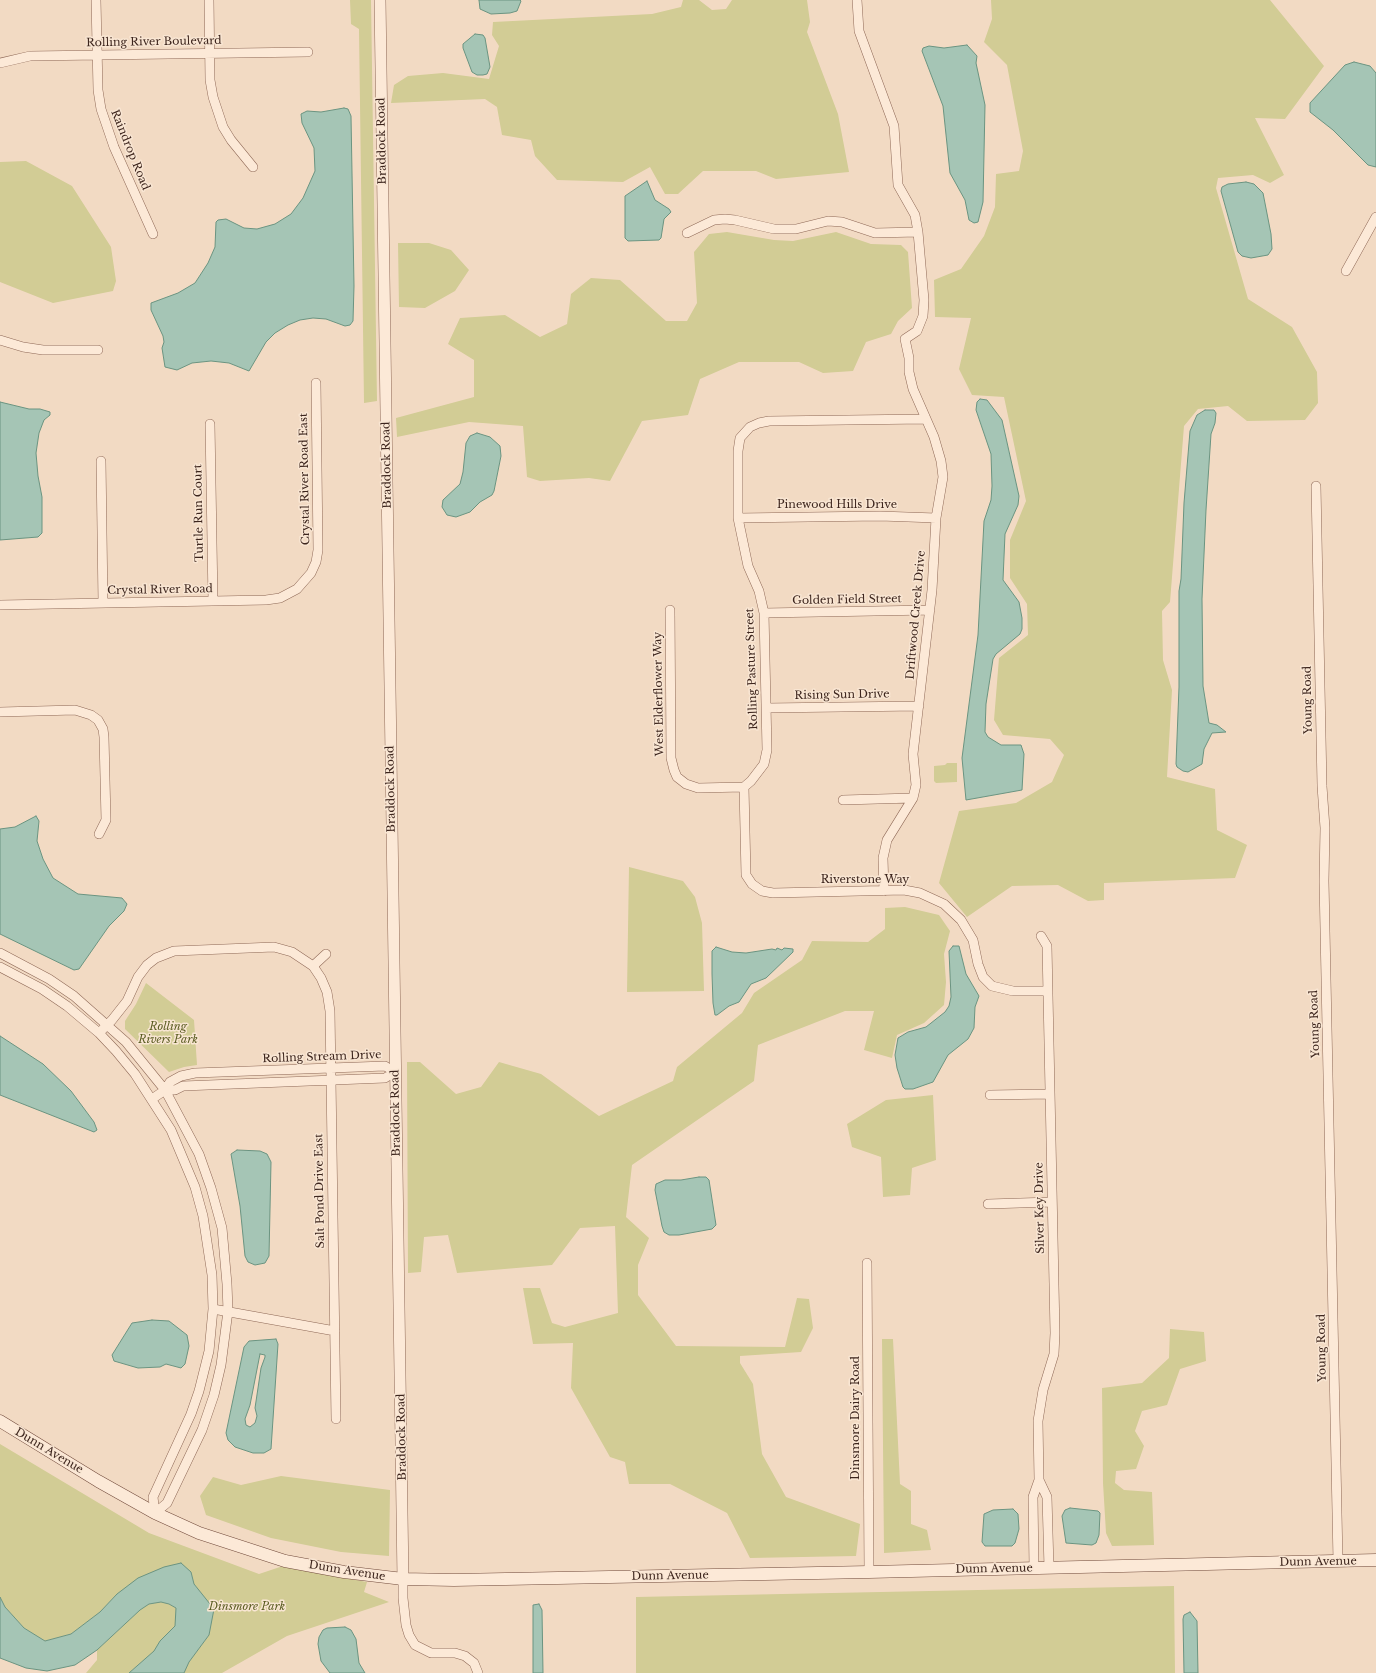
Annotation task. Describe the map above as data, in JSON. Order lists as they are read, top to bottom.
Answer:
{
  "streets": {
    "main road": ["Dunn Avenue"],
    "street": [
      "Rolling River Boulevard",
      "Braddock Road",
      "Raindrop Road",
      "Crystal River Road East",
      "Pinewood Hills Drive",
      "Turtle Run Court",
      "Crystal River Road",
      "Golden Field Street",
      "Driftwood Creek Drive",
      "Rolling Pasture Street",
      "West Elderflower Way",
      "Rising Sun Drive",
      "Young Road",
      "Riverstone Way",
      "Rolling Stream Drive",
      "Salt Pond Drive East",
      "Silver Key Drive",
      "Dinsmore Dairy Road"
    ]
  },
  "crossings": [
    ["Rolling River Boulevard", "Raindrop Road"],
    ["Braddock Road", "Rolling Stream Drive"],
    ["Braddock Road", "Dunn Avenue"],
    ["Crystal River Road East", "Crystal River Road"],
    ["Pinewood Hills Drive", "Driftwood Creek Drive"],
    ["Pinewood Hills Drive", "Rolling Pasture Street"],
    ["Turtle Run Court", "Crystal River Road"],
    ["Golden Field Street", "Driftwood Creek Drive"],
    ["Golden Field Street", "Rolling Pasture Street"],
    ["Driftwood Creek Drive", "Rolling Pasture Street"],
    ["Driftwood Creek Drive", "Rising Sun Drive"],
    ["Driftwood Creek Drive", "Riverstone Way"],
    ["Rolling Pasture Street", "West Elderflower Way"],
    ["Rolling Pasture Street", "Rising Sun Drive"],
    ["Rolling Pasture Street", "Riverstone Way"],
    ["West Elderflower Way", "Riverstone Way"],
    ["Young Road", "Dunn Avenue"],
    ["Riverstone Way", "Silver Key Drive"],
    ["Rolling Stream Drive", "Salt Pond Drive East"],
    ["Silver Key Drive", "Dunn Avenue"],
    ["Dinsmore Dairy Road", "Dunn Avenue"]
  ],
  "parks": ["Rolling Rivers Park", "Dinsmore Park"]
}
